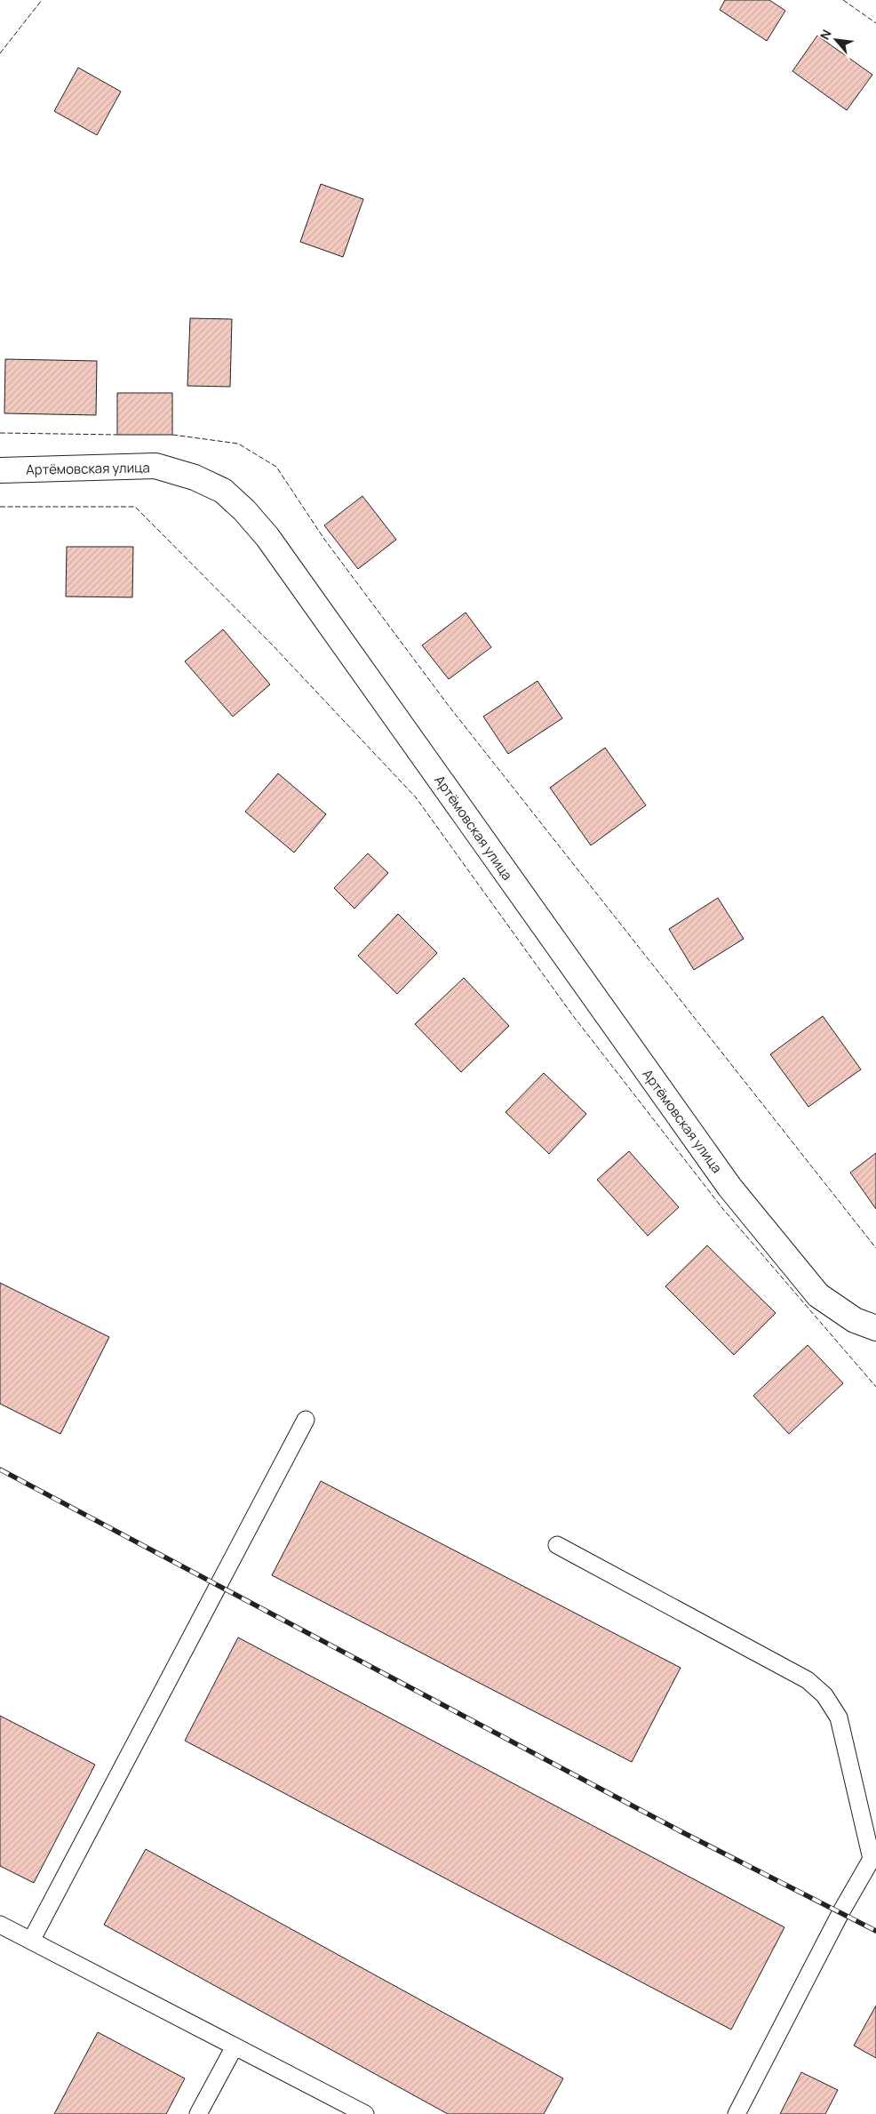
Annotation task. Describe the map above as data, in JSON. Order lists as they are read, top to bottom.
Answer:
{
  "streets": {
    "street": ["Артёмовская улица"]
  },
  "north": "top left"
}
